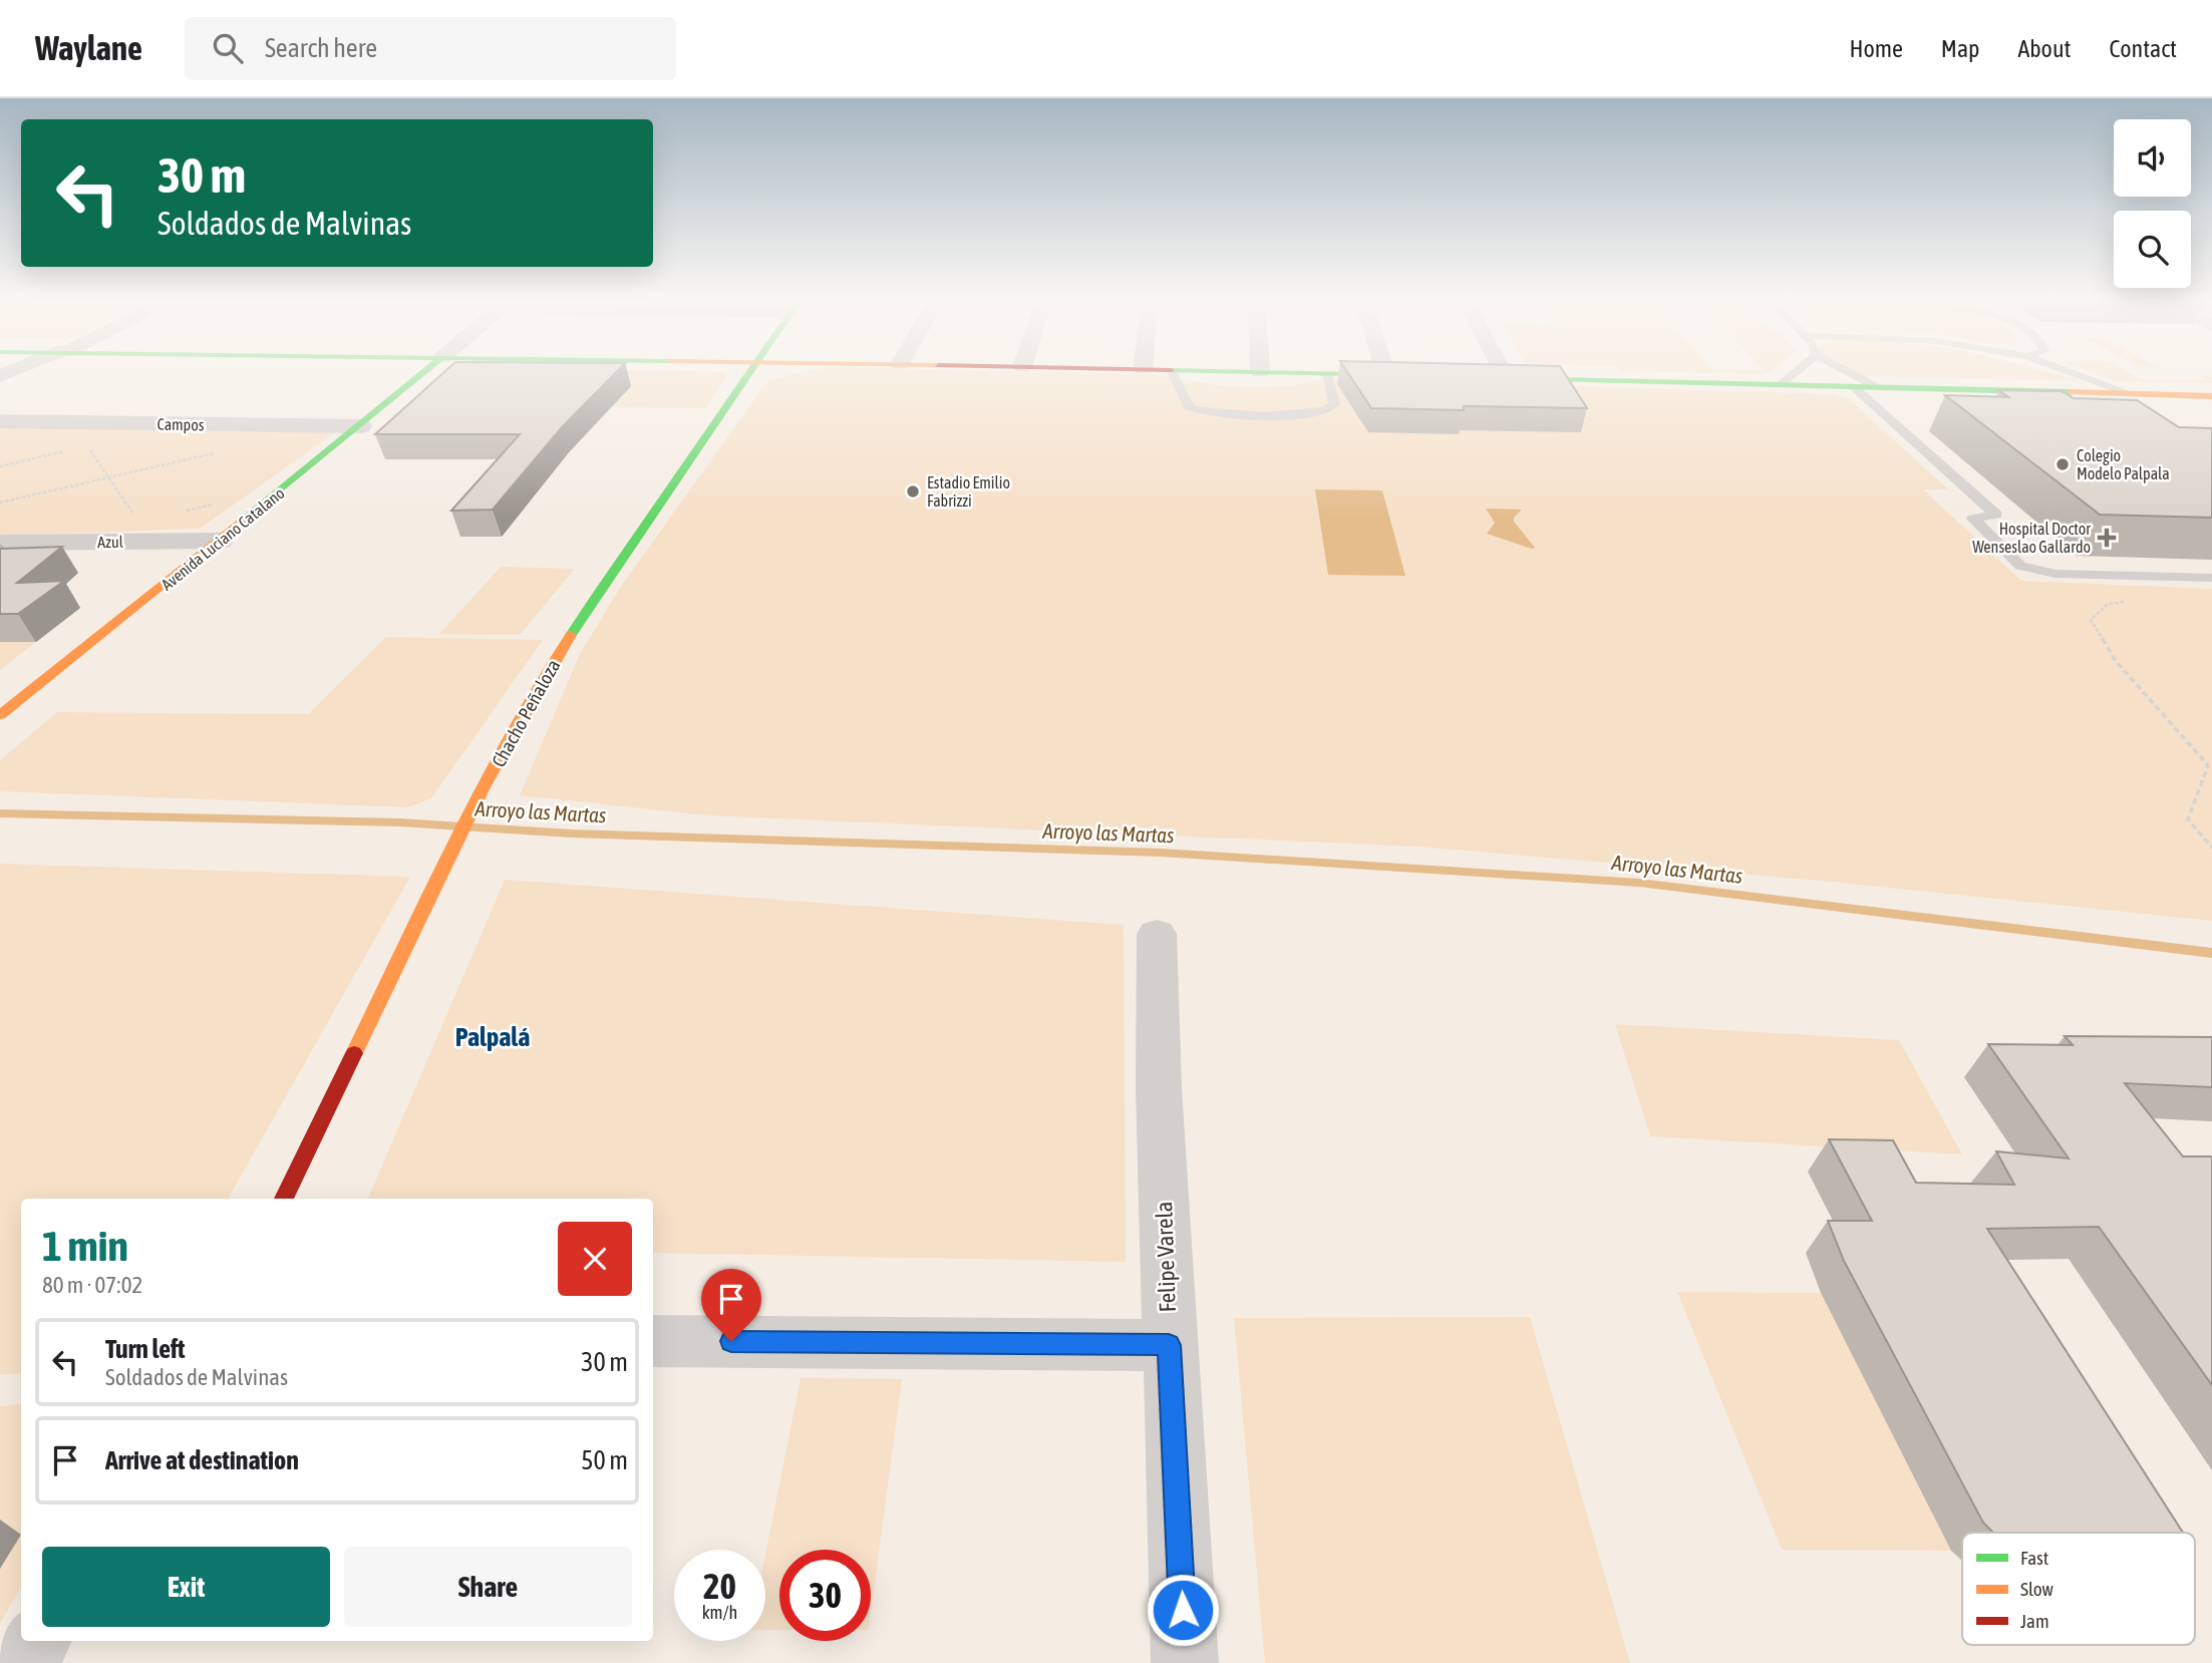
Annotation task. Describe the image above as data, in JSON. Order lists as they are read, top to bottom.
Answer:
{
  "streets": {
    "main road": ["Avenida Luciano Catalano", "Chacho Peñaloza"],
    "street": ["Campos", "Azul", "Felipe Varela"]
  },
  "crossings": [
    ["Campos", "Avenida Luciano Catalano"],
    ["Avenida Luciano Catalano", "Azul"]
  ],
  "districts": ["Palpalá"],
  "water": ["Arroyo las Martas"],
  "places": {
    "other": ["Colegio Modelo Palpala", "Estadio Emilio Fabrizzi"],
    "health": ["Hospital Doctor Wenseslao Gallardo"]
  },
  "legend": ["Fast", "Slow", "Jam"],
  "page": {
    "header": "Waylane",
    "search": "Search here",
    "nav": [
      "Home",
      "Map",
      "About",
      "Contact"
    ],
    "turn": ["30 m", "Soldados de Malvinas"],
    "heading": ["1 min", "80 m · 07:02"],
    "list": [
      {
        "name": "Turn left",
        "note": "Soldados de Malvinas",
        "value": "30 m"
      },
      {
        "name": "Arrive at destination",
        "value": "50 m"
      }
    ],
    "buttons": ["Exit", "Share"],
    "speed": "20 km/h",
    "limit": "30"
  }
}
